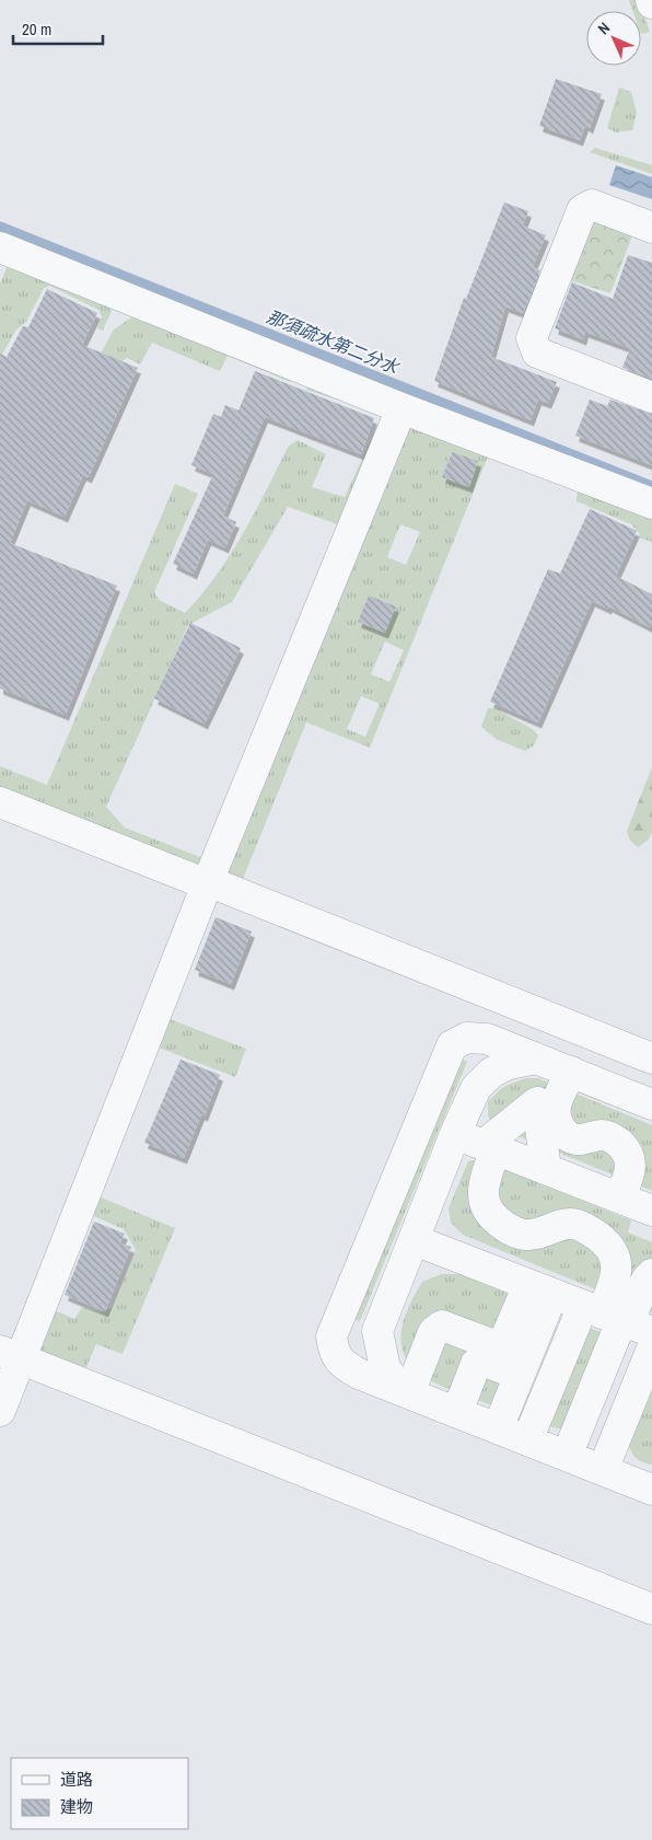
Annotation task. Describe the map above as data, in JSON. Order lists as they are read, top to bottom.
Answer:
{
  "water": ["那須疏水第二分水"],
  "legend": ["道路", "建物"],
  "scale_bar": "20 m",
  "north": "top left"
}
